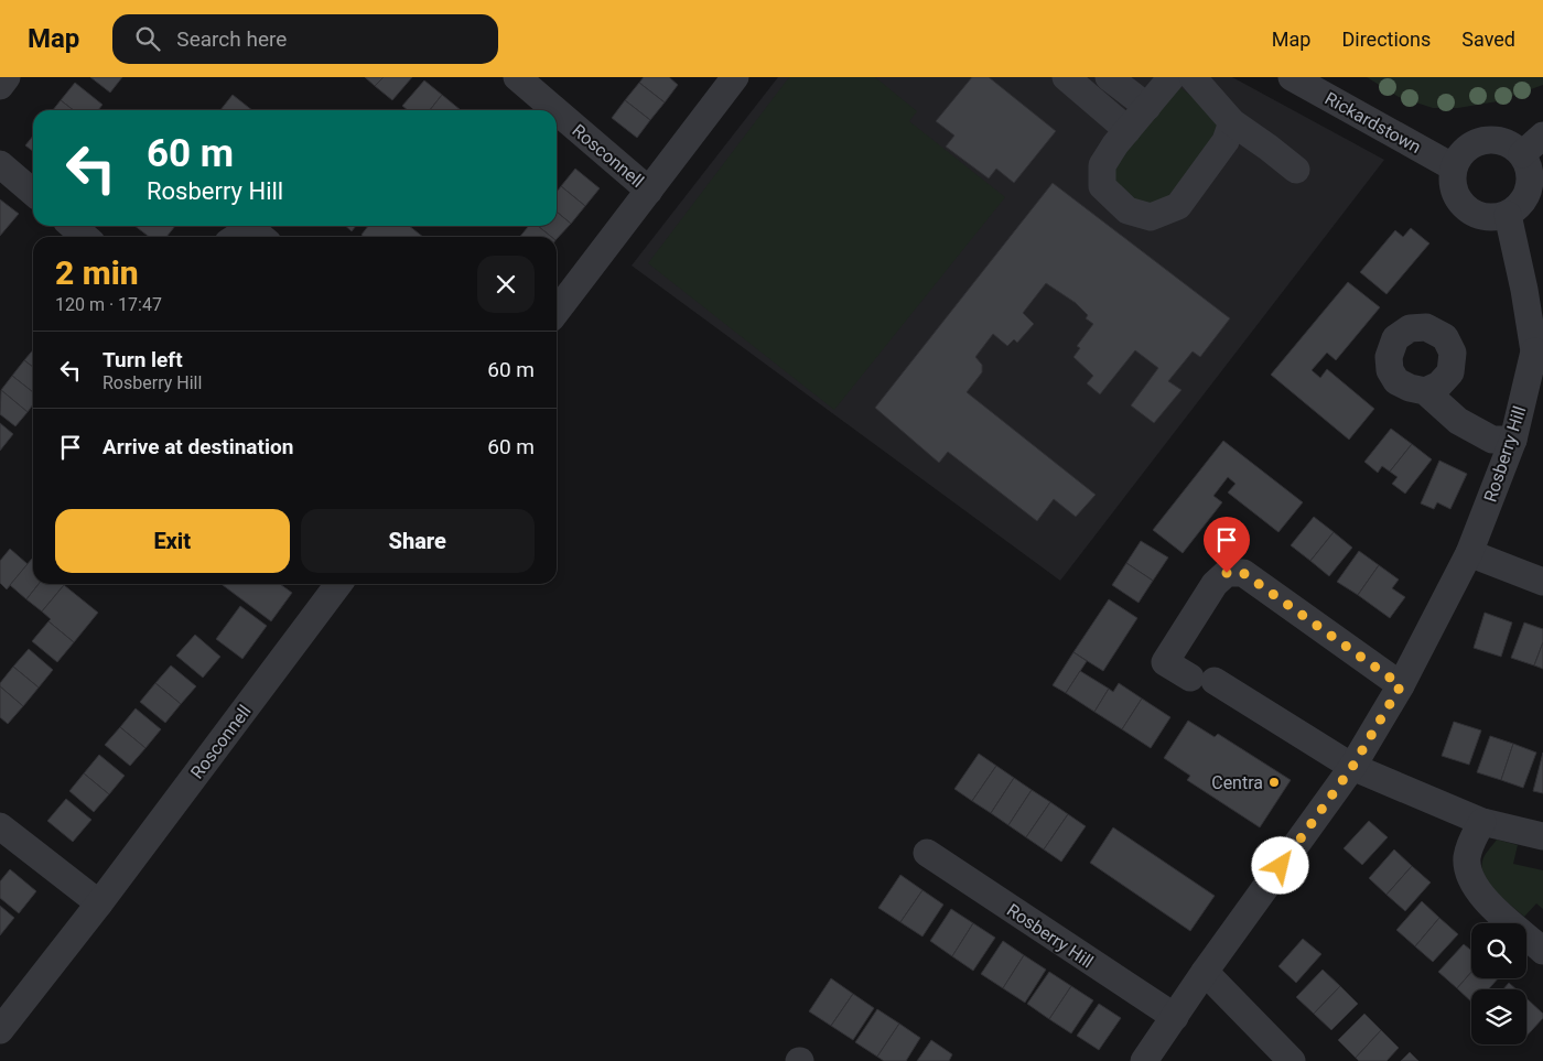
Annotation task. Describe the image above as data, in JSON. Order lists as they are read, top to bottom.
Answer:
{
  "streets": {
    "street": ["Rickardstown", "Rosconnell", "Rosberry Hill"]
  },
  "crossings": [
    ["Rickardstown", "Rosberry Hill"]
  ],
  "places": ["Centra"],
  "page": {
    "header": "Map",
    "search": "Search here",
    "nav": ["Map", "Directions", "Saved"],
    "turn": ["60 m", "Rosberry Hill"],
    "heading": ["2 min", "120 m · 17:47"],
    "list": [
      {
        "name": "Turn left",
        "note": "Rosberry Hill",
        "value": "60 m"
      },
      {
        "name": "Arrive at destination",
        "value": "60 m"
      }
    ],
    "buttons": ["Exit", "Share"]
  }
}
